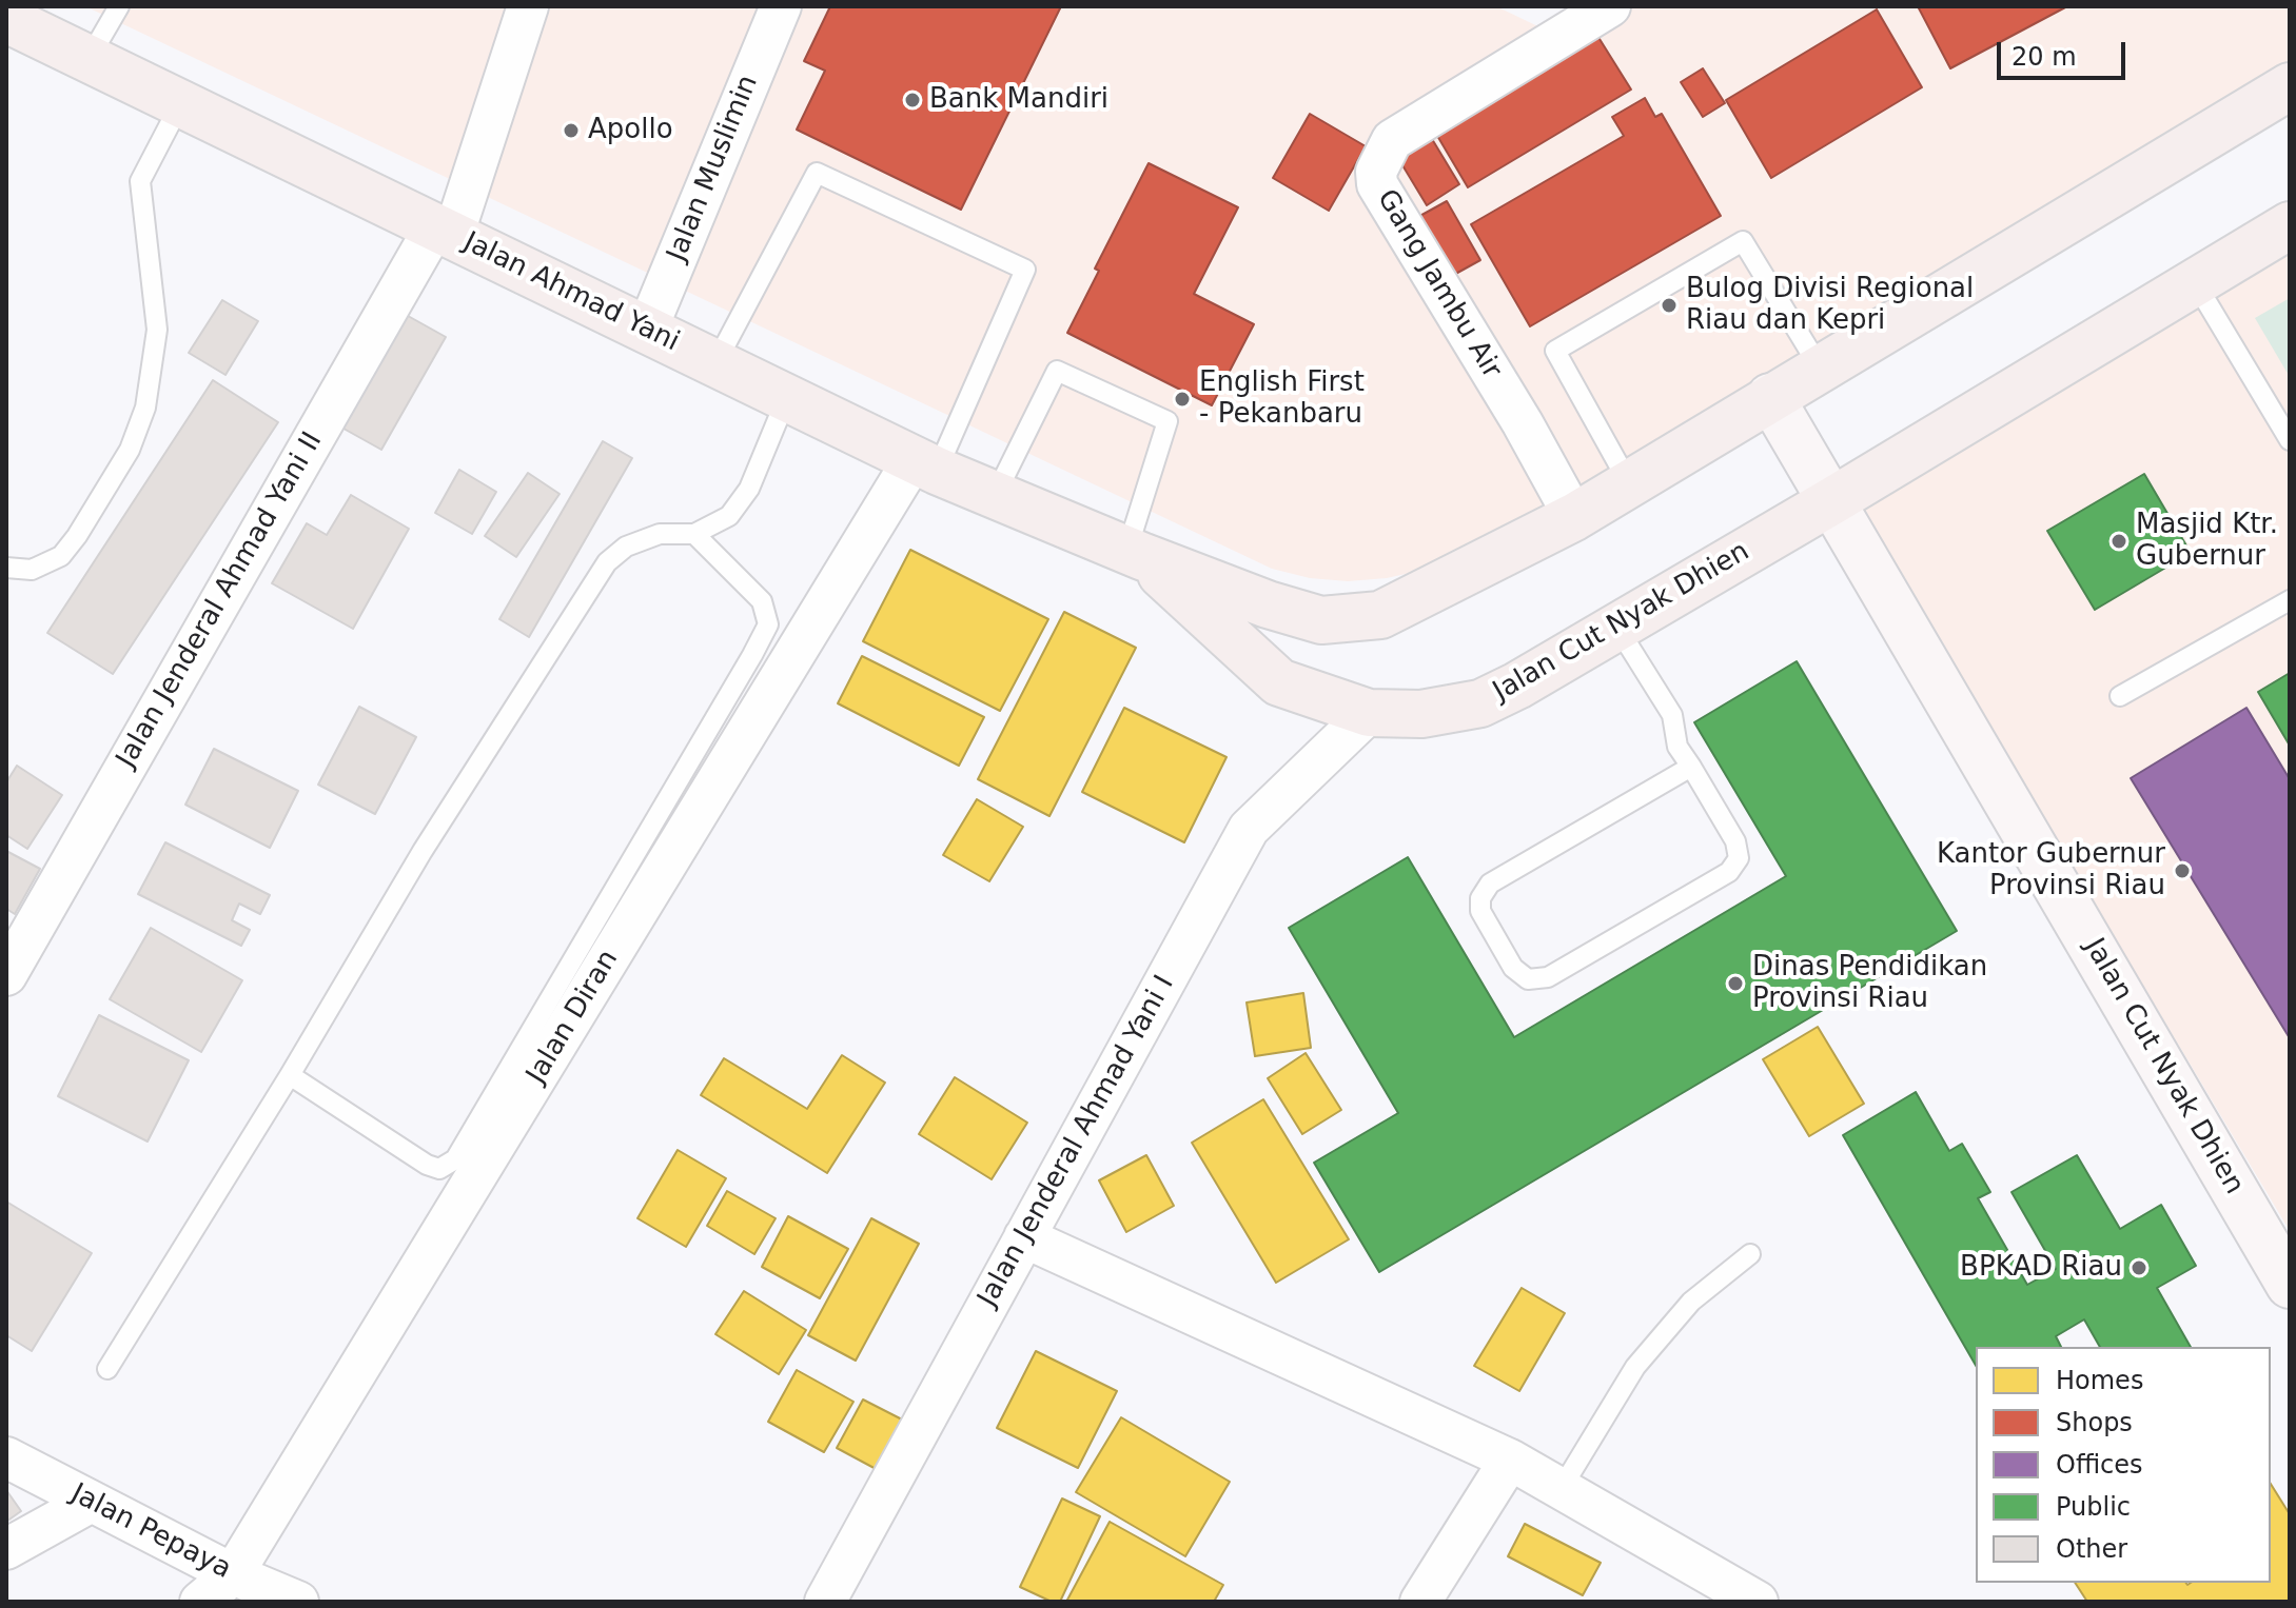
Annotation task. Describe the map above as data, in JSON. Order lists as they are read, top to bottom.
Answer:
{
  "streets": {
    "main road": ["Jalan Ahmad Yani", "Jalan Cut Nyak Dhien"],
    "street": [
      "Jalan Muslimin",
      "Gang Jambu Air",
      "Jalan Jenderal Ahmad Yani II",
      "Jalan Diran",
      "Jalan Jenderal Ahmad Yani I",
      "Jalan Pepaya"
    ]
  },
  "crossings": [
    ["Jalan Muslimin", "Jalan Ahmad Yani"],
    ["Jalan Ahmad Yani", "Jalan Jenderal Ahmad Yani II"],
    ["Jalan Ahmad Yani", "Jalan Cut Nyak Dhien"],
    ["Jalan Ahmad Yani", "Jalan Diran"],
    ["Jalan Cut Nyak Dhien", "Jalan Jenderal Ahmad Yani I"],
    ["Jalan Diran", "Jalan Pepaya"]
  ],
  "places": [
    "Bank Mandiri",
    "Apollo",
    "Bulog Divisi Regional Riau dan Kepri",
    "English First - Pekanbaru",
    "Masjid Ktr. Gubernur",
    "Kantor Gubernur Provinsi Riau",
    "Dinas Pendidikan Provinsi Riau",
    "BPKAD Riau"
  ],
  "legend": [
    "Homes",
    "Shops",
    "Offices",
    "Public",
    "Other"
  ],
  "scale_bar": "20 m"
}
